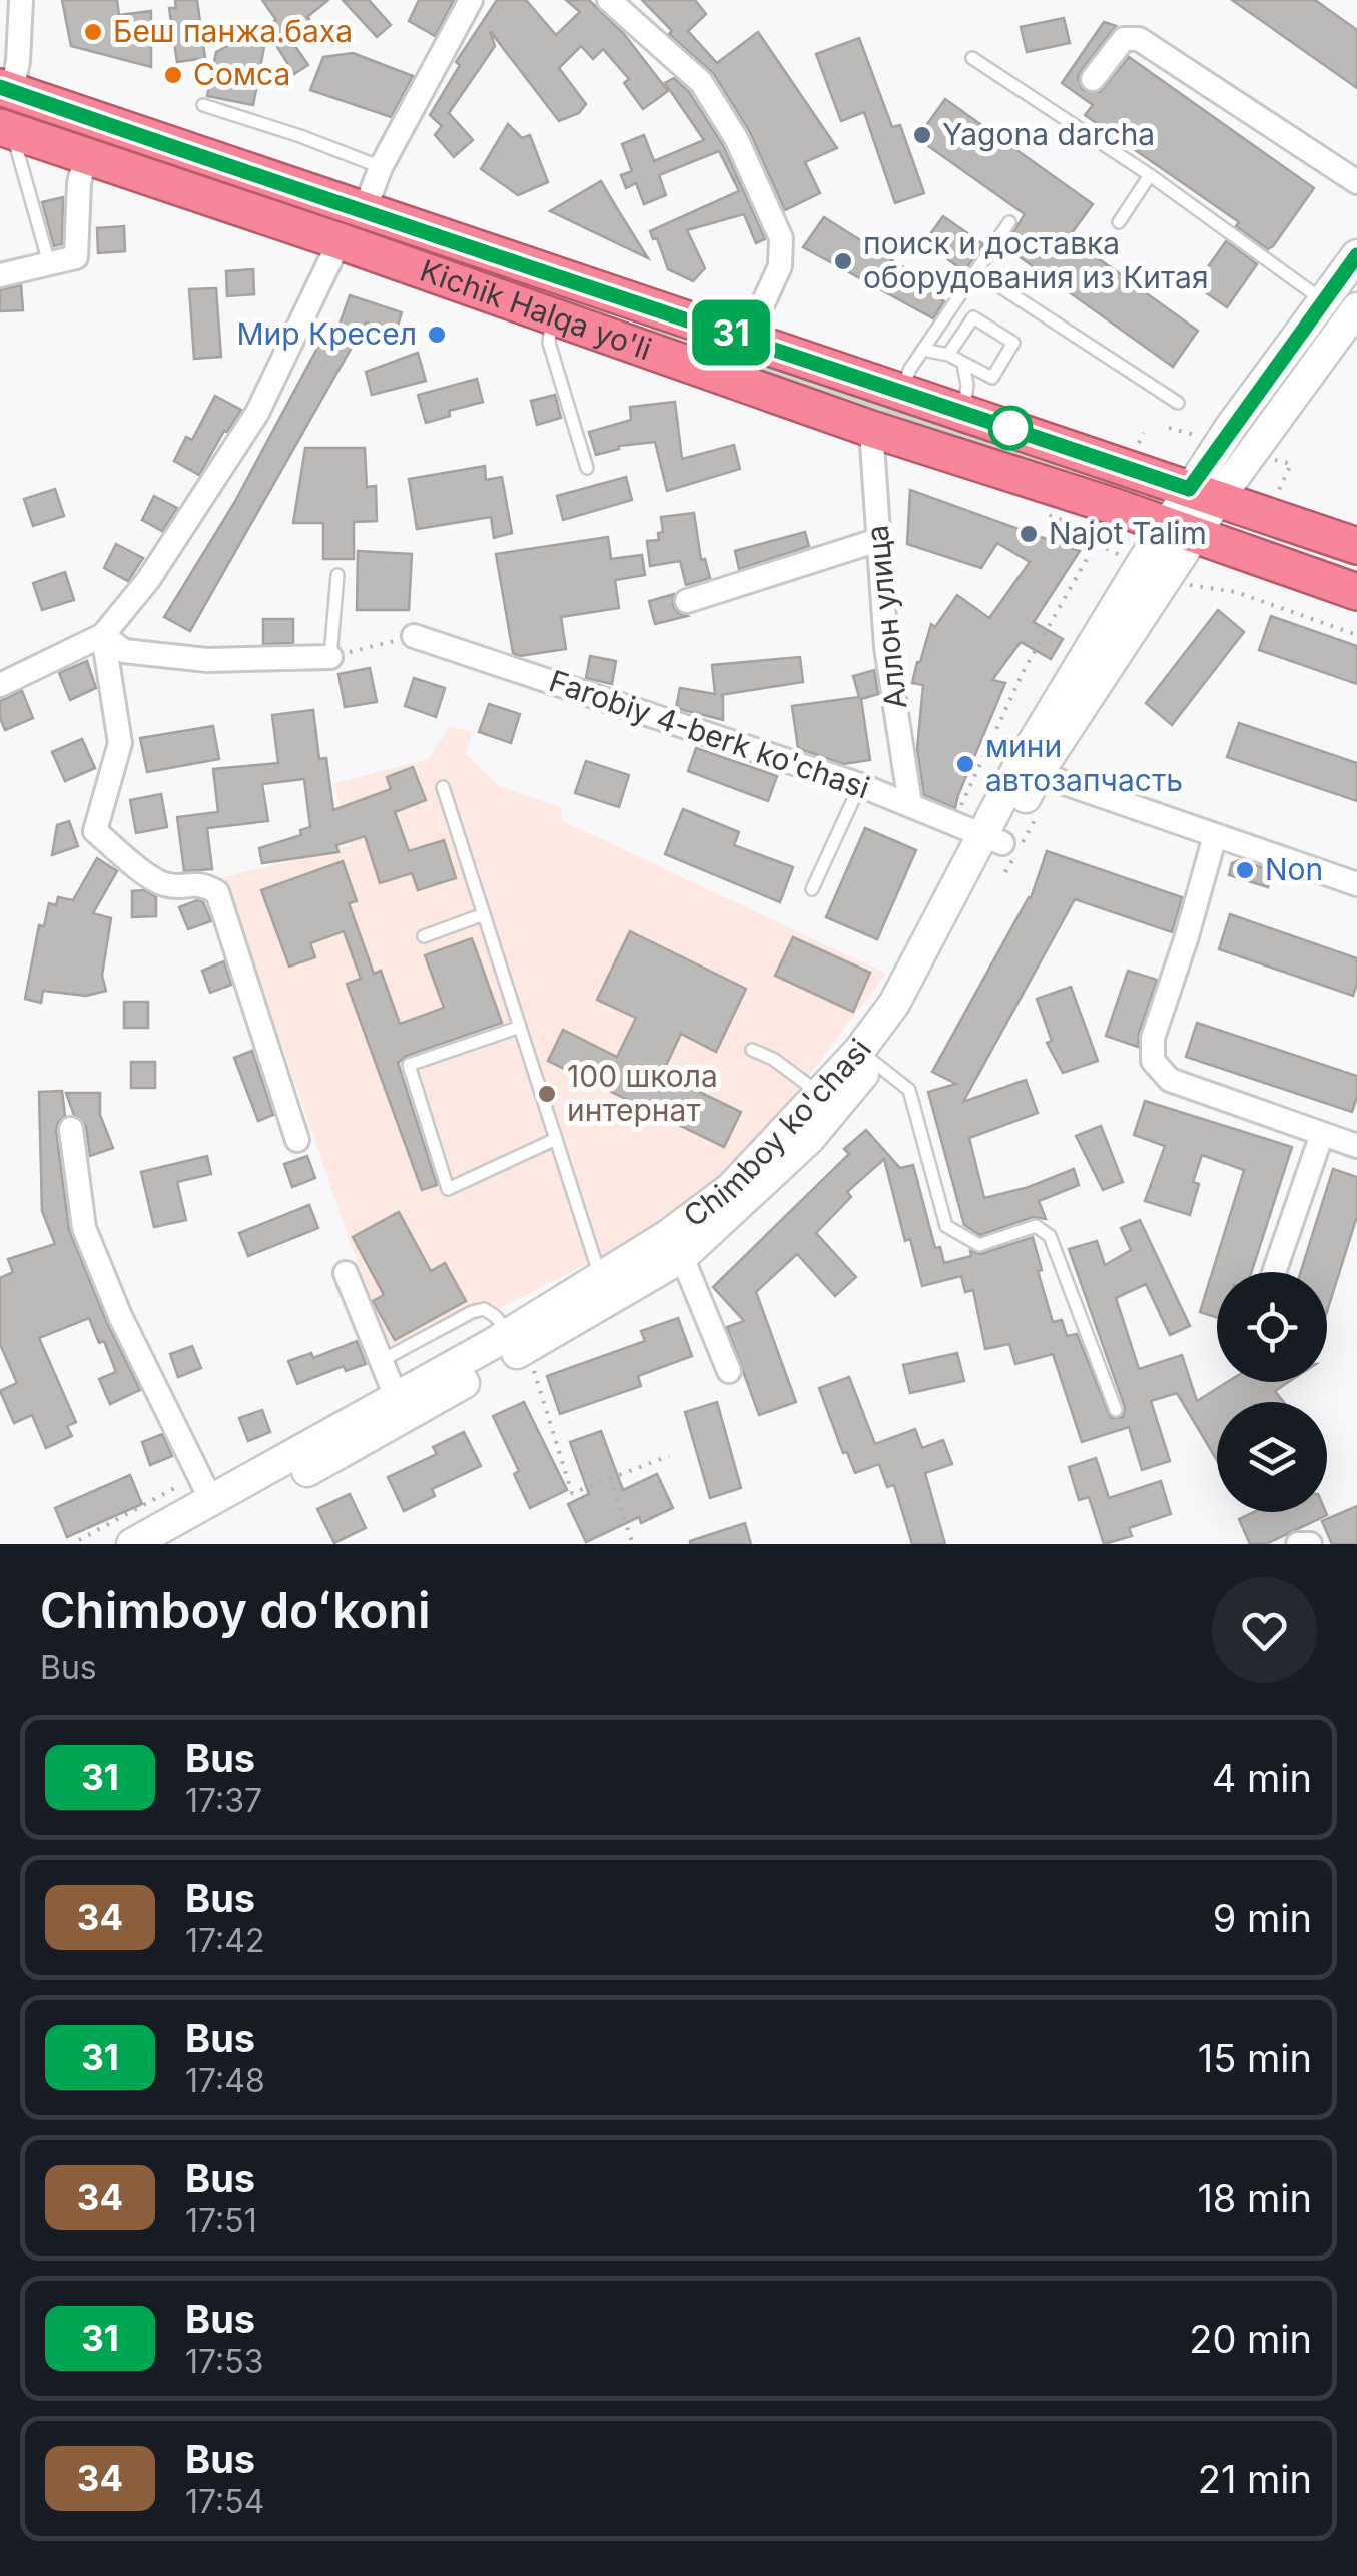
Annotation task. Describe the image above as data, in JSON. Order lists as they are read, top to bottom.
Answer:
{
  "streets": {
    "highway": ["Kichik Halqa yo'li"],
    "main road": ["Chimboy ko'chasi"],
    "street": ["Аллон улица", "Farobiy 4-berk ko'chasi"]
  },
  "crossings": [
    ["Kichik Halqa yo'li", "Аллон улица"],
    ["Kichik Halqa yo'li", "Chimboy ko'chasi"],
    ["Аллон улица", "Farobiy 4-berk ko'chasi"],
    ["Farobiy 4-berk ko'chasi", "Chimboy ko'chasi"]
  ],
  "places": [
    "Беш панжа.баха",
    "Сомса",
    "Yagona darcha",
    "поиск и доставка оборудования из Китая",
    "Мир Кресел",
    "Najot Talim",
    "мини автозапчасть",
    "Non",
    "100 школа интернат"
  ],
  "lines": ["bus line 31"],
  "page": {
    "on_map": "31",
    "heading": ["Chimboy doʻkoni", "Bus"],
    "list": [
      {
        "mark": "31",
        "name": "Bus",
        "note": "17:37",
        "value": "4 min"
      },
      {
        "mark": "34",
        "name": "Bus",
        "note": "17:42",
        "value": "9 min"
      },
      {
        "mark": "31",
        "name": "Bus",
        "note": "17:48",
        "value": "15 min"
      },
      {
        "mark": "34",
        "name": "Bus",
        "note": "17:51",
        "value": "18 min"
      },
      {
        "mark": "31",
        "name": "Bus",
        "note": "17:53",
        "value": "20 min"
      },
      {
        "mark": "34",
        "name": "Bus",
        "note": "17:54",
        "value": "21 min"
      }
    ]
  }
}
